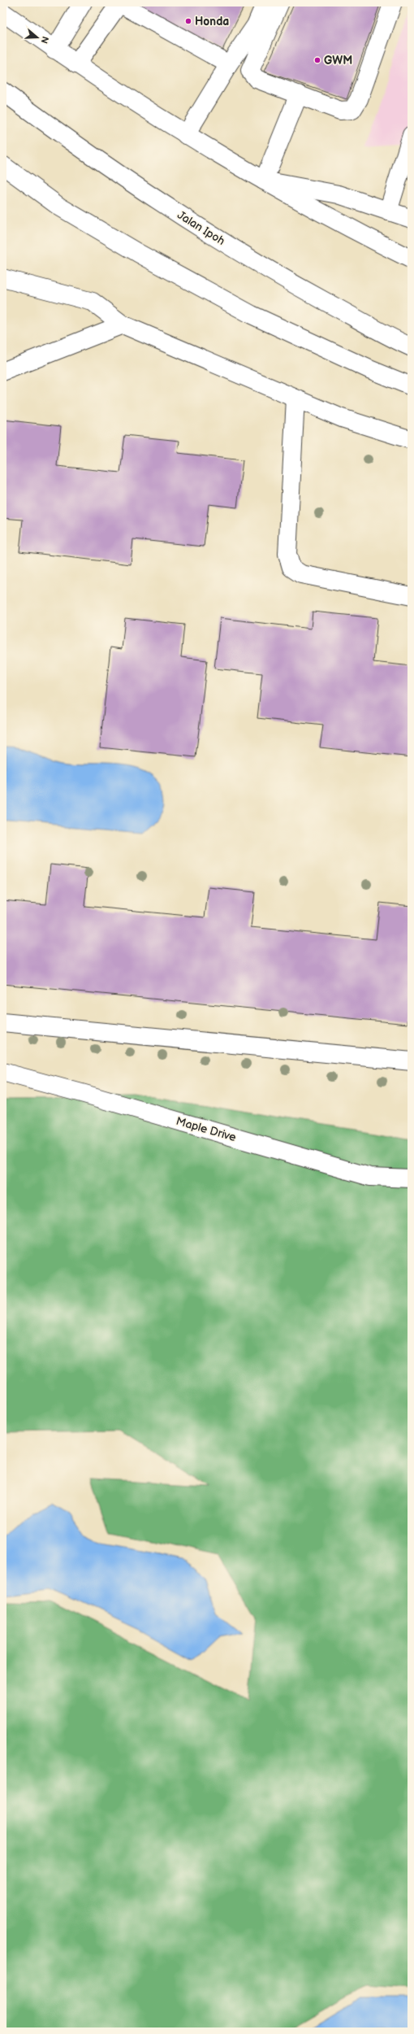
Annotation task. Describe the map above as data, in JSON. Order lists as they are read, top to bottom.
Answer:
{
  "streets": {
    "main road": ["Jalan Ipoh", "Maple Drive"]
  },
  "places": ["Honda", "GWM"],
  "north": "right"
}
